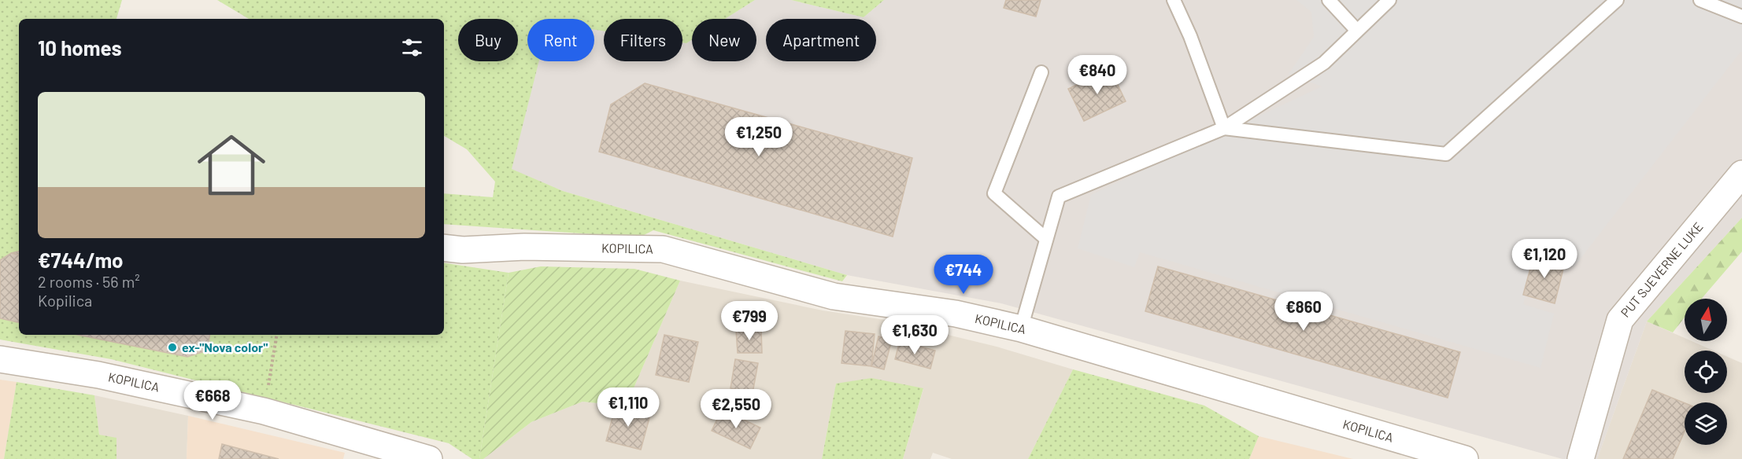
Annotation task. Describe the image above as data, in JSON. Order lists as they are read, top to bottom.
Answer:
{
  "streets": {
    "street": ["KOPILICA", "PUT SJEVERNE LUKE"]
  },
  "places": ["ex-\"Nova color\""],
  "north": "top",
  "page": {
    "chip": [
      "Buy",
      "Rent",
      "Filters",
      "New",
      "Apartment"
    ],
    "heading": "10 homes",
    "price": [
      "€840",
      "€1,250",
      "€1,120",
      "€744",
      "€860",
      "€799",
      "€1,630",
      "€668",
      "€1,110",
      "€2,550"
    ],
    "list": [
      {
        "name": "€744/mo",
        "note": "2 rooms · 56 m² · Kopilica"
      }
    ]
  }
}
